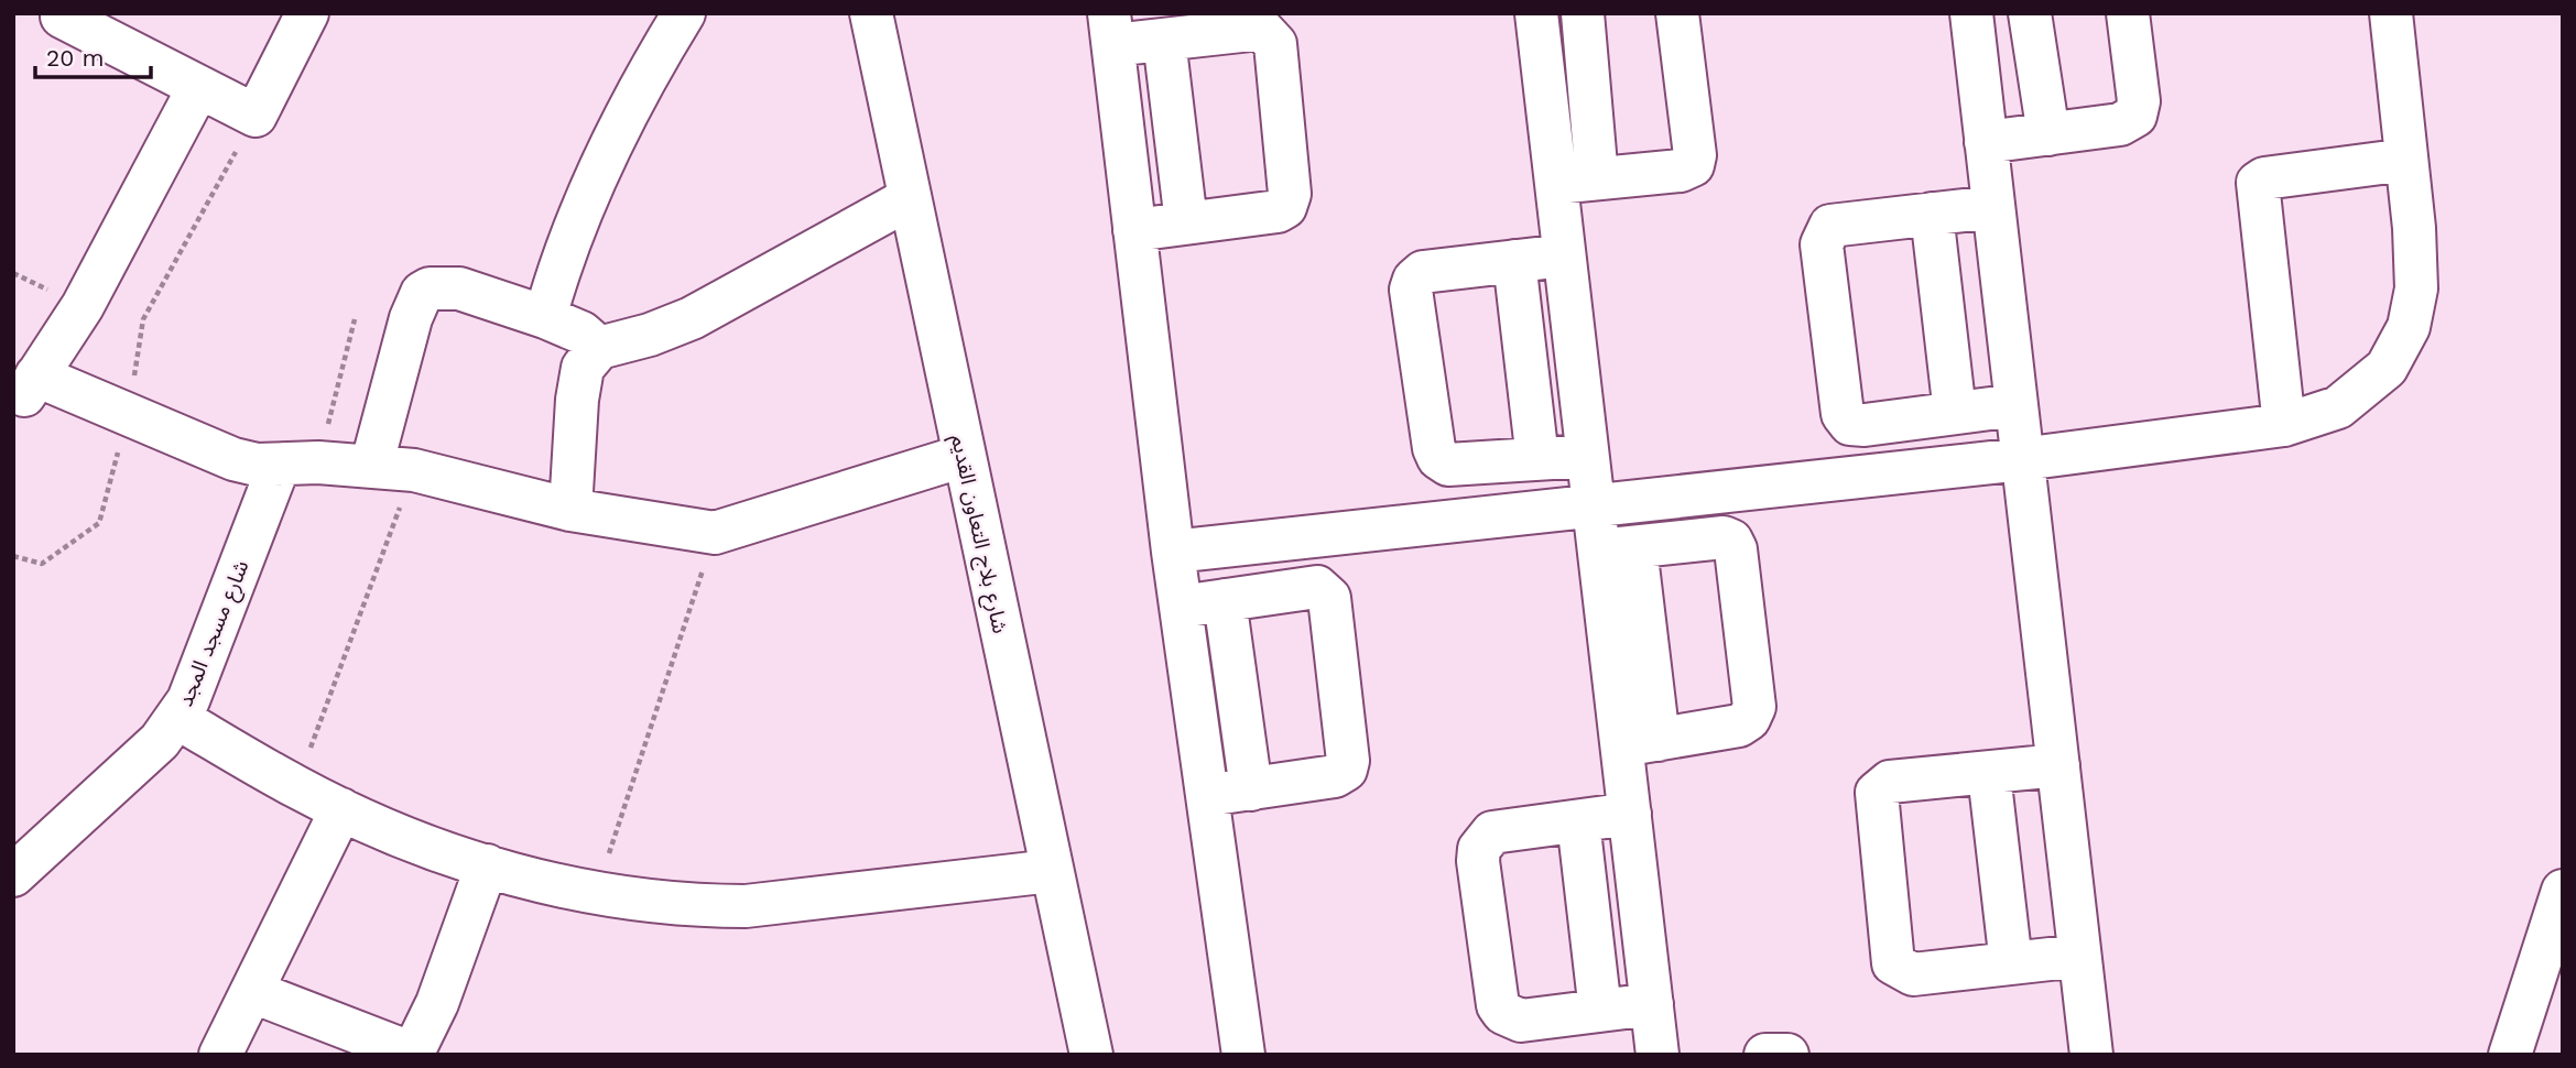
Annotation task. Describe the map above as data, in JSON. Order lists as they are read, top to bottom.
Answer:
{
  "streets": {
    "street": ["شارع بلاج التعاون القديم", "شارع مسجد المجد"]
  },
  "scale_bar": "20 m"
}
